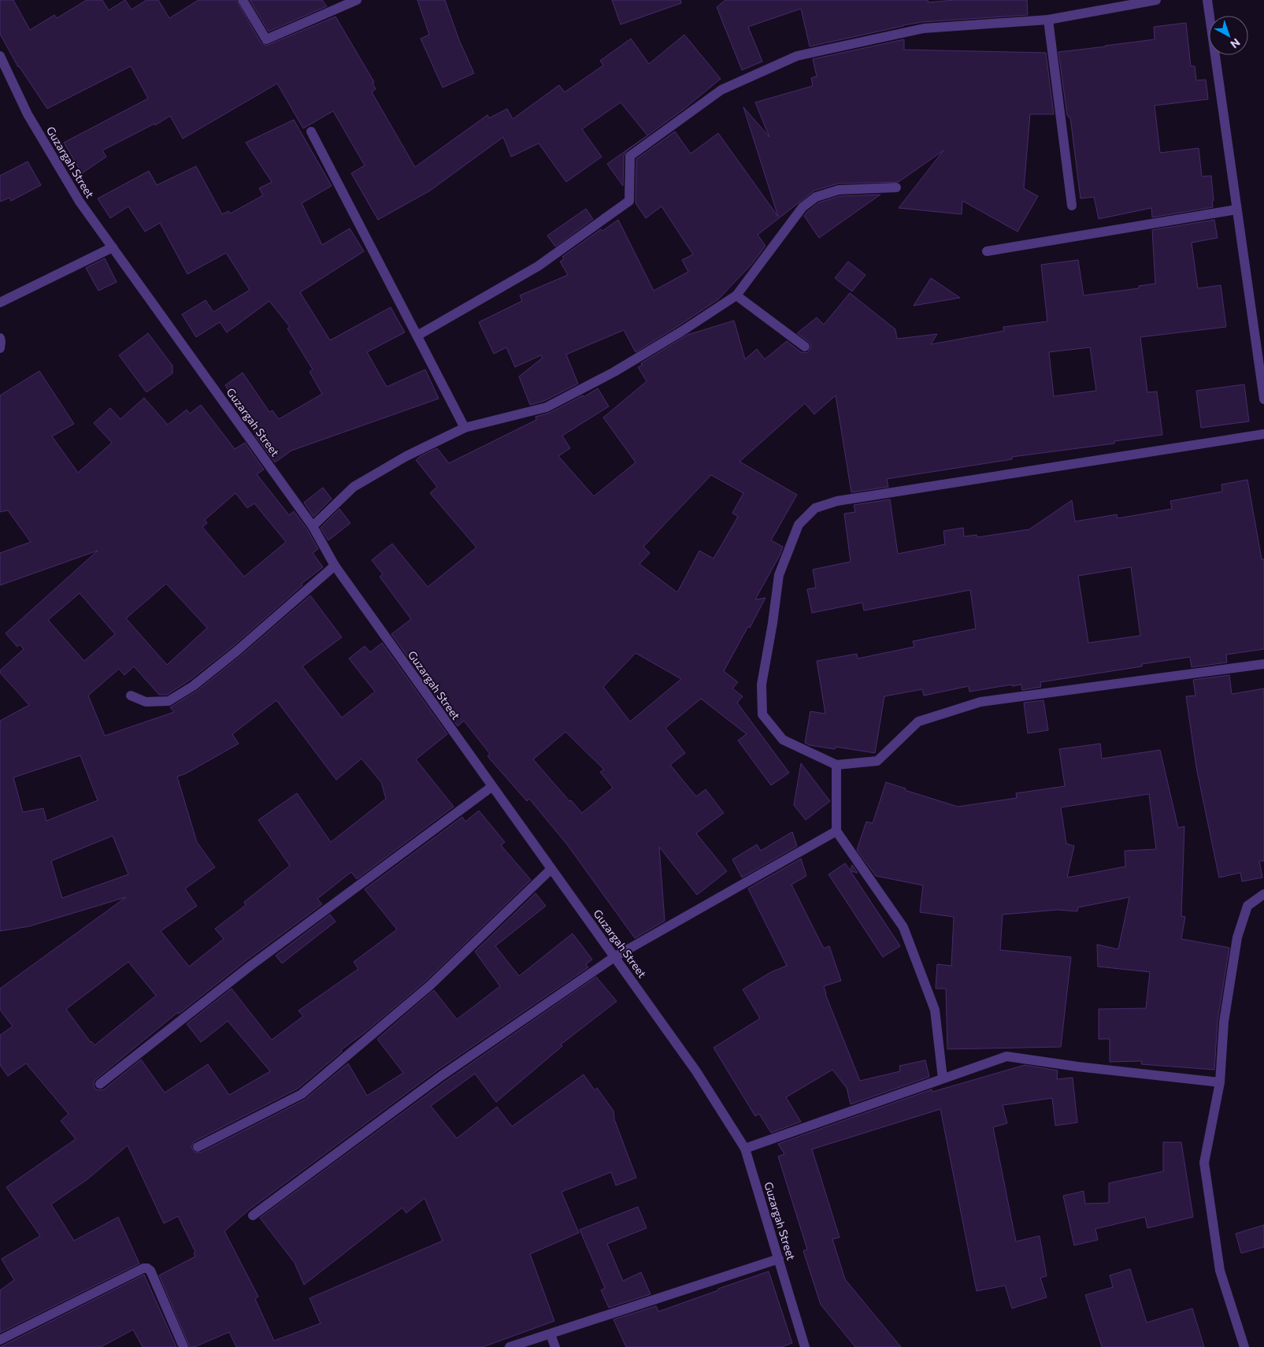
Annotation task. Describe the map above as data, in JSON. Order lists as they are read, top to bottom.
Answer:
{
  "streets": {
    "street": ["Guzargah Street"]
  },
  "north": "bottom right"
}
